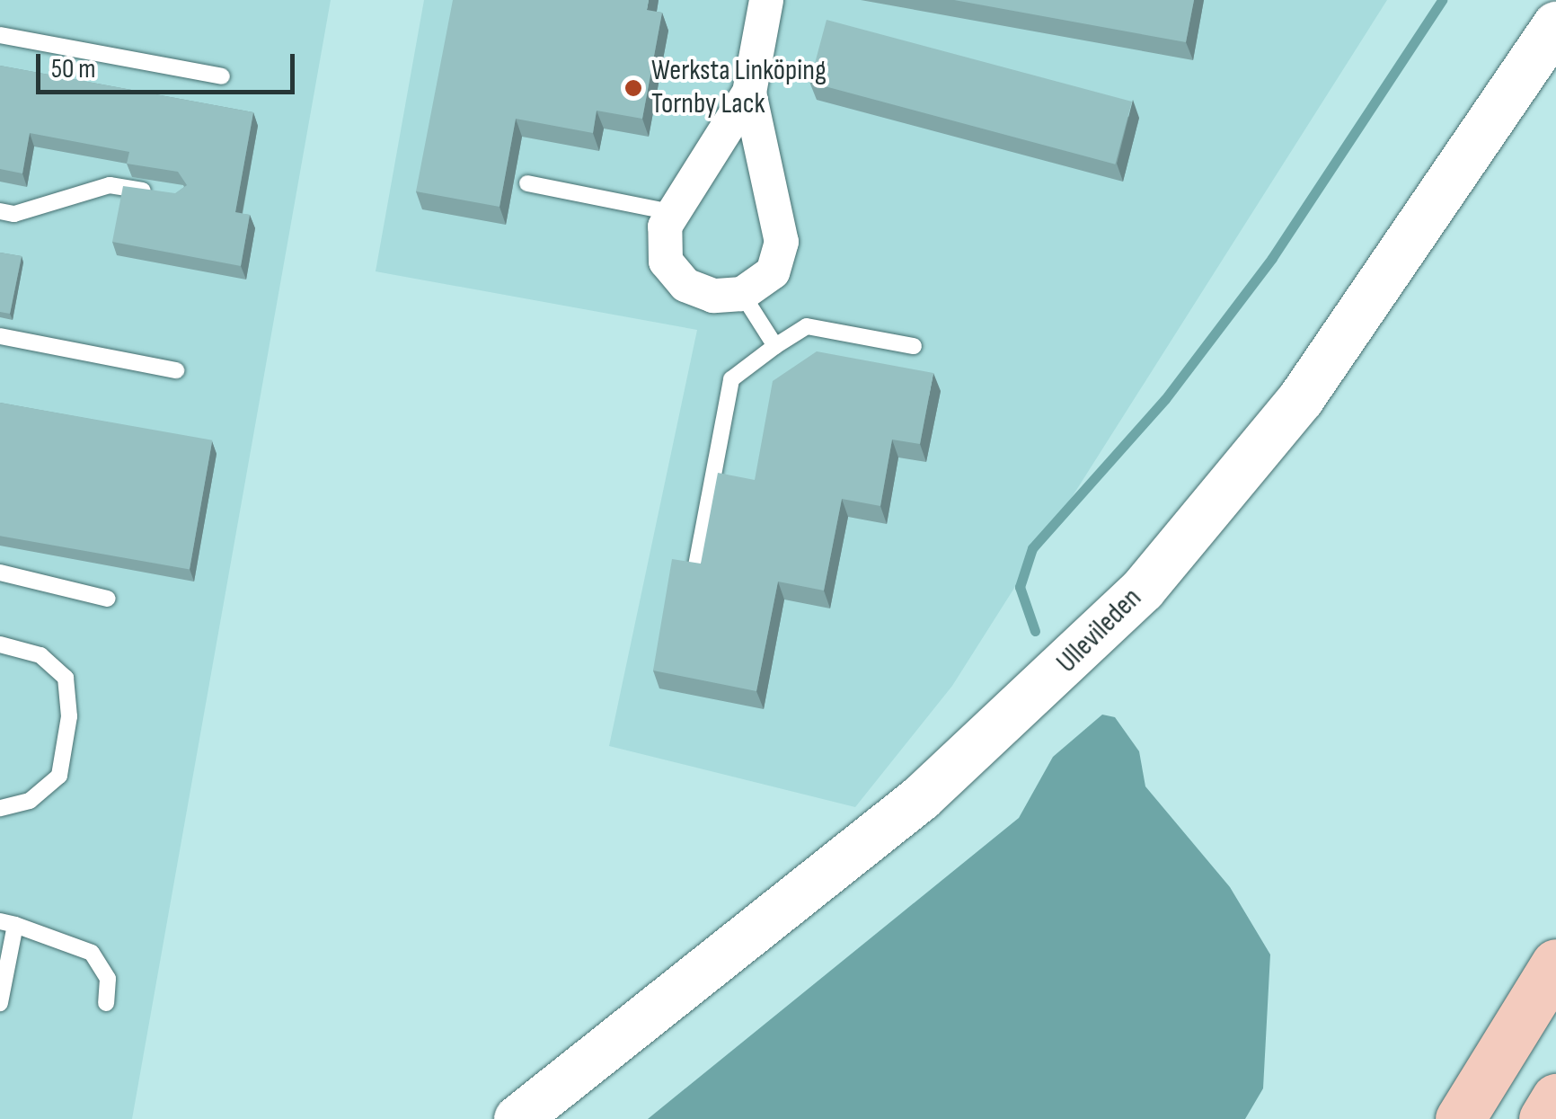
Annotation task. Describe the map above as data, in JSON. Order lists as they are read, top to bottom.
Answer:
{
  "streets": {
    "main road": ["Ullevileden"]
  },
  "places": ["Werksta Linköping Tornby Lack"],
  "scale_bar": "50 m"
}
